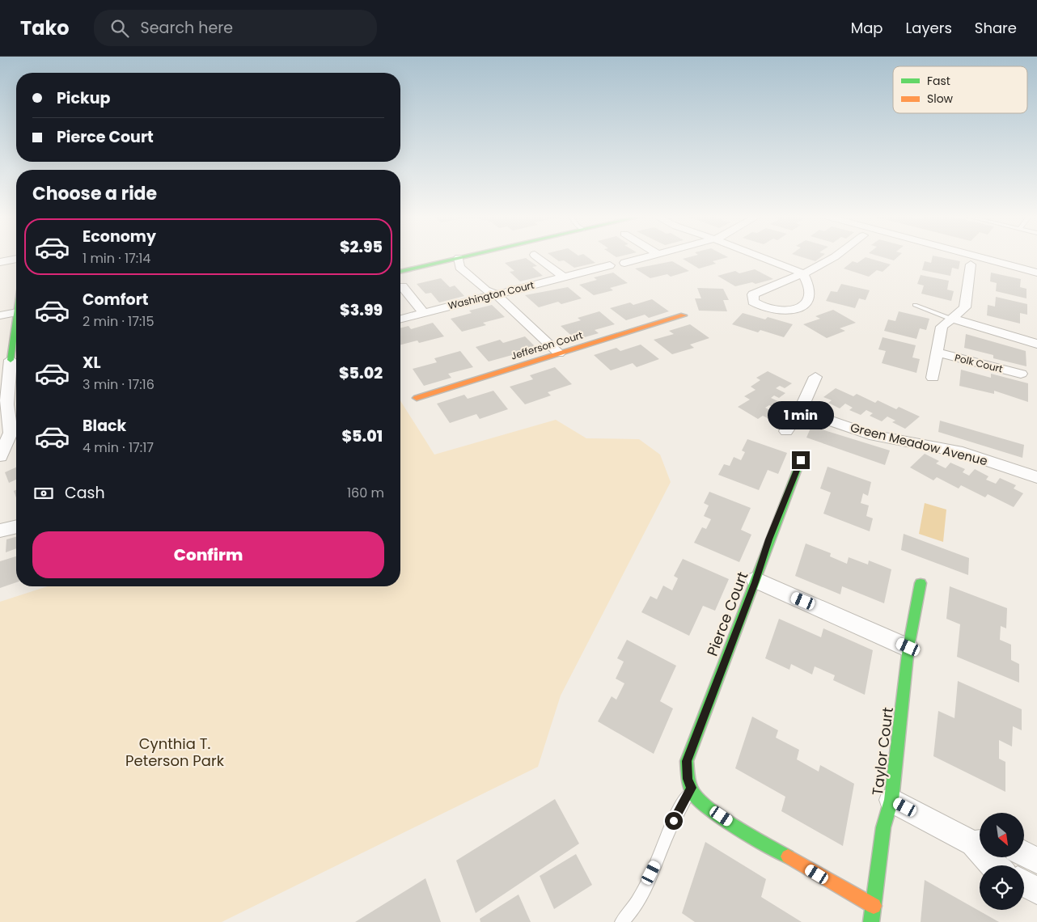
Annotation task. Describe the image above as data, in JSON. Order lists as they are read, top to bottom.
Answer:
{
  "streets": {
    "street": [
      "Washington Court",
      "Jefferson Court",
      "Polk Court",
      "Green Meadow Avenue",
      "Pierce Court",
      "Taylor Court"
    ]
  },
  "parks": ["Cynthia T. Peterson Park"],
  "legend": ["Fast", "Slow"],
  "north": "bottom right",
  "page": {
    "header": "Tako",
    "search": "Search here",
    "nav": ["Map", "Layers", "Share"],
    "banner": ["Pickup", "Pierce Court"],
    "heading": "Choose a ride",
    "list": [
      {
        "name": "Economy",
        "note": "1 min · 17:14",
        "value": "$2.95"
      },
      {
        "name": "Comfort",
        "note": "2 min · 17:15",
        "value": "$3.99"
      },
      {
        "name": "XL",
        "note": "3 min · 17:16",
        "value": "$5.02"
      },
      {
        "name": "Black",
        "note": "4 min · 17:17",
        "value": "$5.01"
      }
    ],
    "bubble": "1 min",
    "pay": ["Cash", "160 m"],
    "buttons": "Confirm"
  }
}
